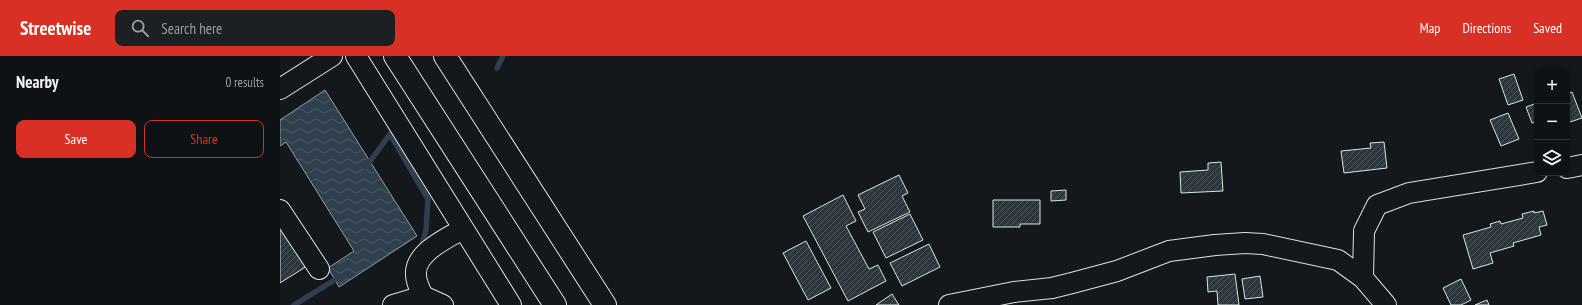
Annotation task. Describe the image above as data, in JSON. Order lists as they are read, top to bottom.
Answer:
{
  "page": {
    "header": "Streetwise",
    "search": "Search here",
    "nav": ["Map", "Directions", "Saved"],
    "heading": ["Nearby", "0 results"],
    "map_buttons": ["+", "−"],
    "buttons": ["Save", "Share"]
  }
}
